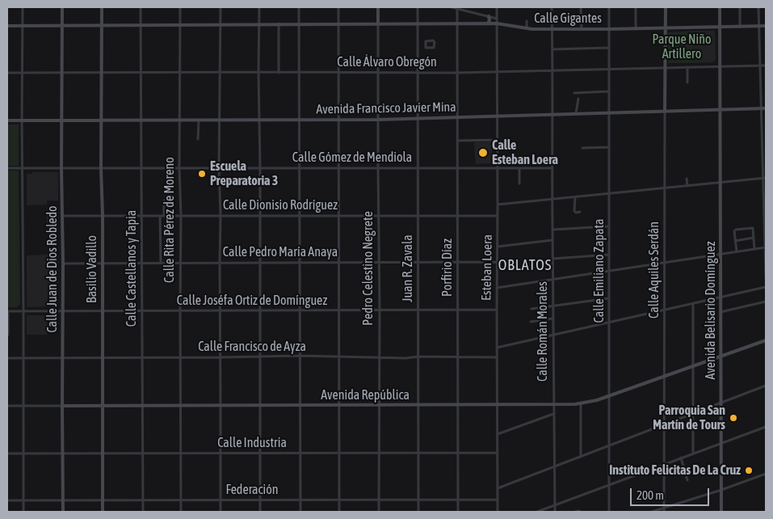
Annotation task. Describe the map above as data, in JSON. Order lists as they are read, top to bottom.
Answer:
{
  "streets": {
    "main road": [
      "Calle Gigantes",
      "Avenida Francisco Javier Mina",
      "Calle Juan de Dios Robledo",
      "Basilio Vadillo",
      "Calle Aquiles Serdán",
      "Avenida Belisario Domínguez",
      "Avenida República"
    ],
    "street": [
      "Calle Álvaro Obregón",
      "Calle Gómez de Mendiola",
      "Calle Dionisio Rodríguez",
      "Calle Rita Pérez de Moreno",
      "Calle Pedro María Anaya",
      "Porfirio Díaz",
      "Esteban Loera",
      "Calle Castellanos y Tapia",
      "Pedro Celestino Negrete",
      "Juan R. Zavala",
      "Calle Emiliano Zapata",
      "Calle Joséfa Ortiz de Domínguez",
      "Calle Román Morales",
      "Calle Francisco de Ayza",
      "Calle Industria",
      "Federación"
    ]
  },
  "crossings": [
    ["Calle Gigantes", "Calle Rita Pérez de Moreno"],
    ["Calle Gigantes", "Porfirio Díaz"],
    ["Calle Gigantes", "Esteban Loera"],
    ["Calle Gigantes", "Calle Castellanos y Tapia"],
    ["Calle Gigantes", "Pedro Celestino Negrete"],
    ["Calle Gigantes", "Juan R. Zavala"],
    ["Calle Gigantes", "Calle Juan de Dios Robledo"],
    ["Calle Gigantes", "Basilio Vadillo"],
    ["Calle Gigantes", "Calle Aquiles Serdán"],
    ["Calle Gigantes", "Calle Emiliano Zapata"],
    ["Calle Gigantes", "Avenida Belisario Domínguez"],
    ["Calle Gigantes", "Calle Román Morales"],
    ["Calle Álvaro Obregón", "Calle Rita Pérez de Moreno"],
    ["Calle Álvaro Obregón", "Porfirio Díaz"],
    ["Calle Álvaro Obregón", "Esteban Loera"],
    ["Calle Álvaro Obregón", "Calle Castellanos y Tapia"],
    ["Calle Álvaro Obregón", "Pedro Celestino Negrete"],
    ["Calle Álvaro Obregón", "Juan R. Zavala"],
    ["Calle Álvaro Obregón", "Calle Juan de Dios Robledo"],
    ["Calle Álvaro Obregón", "Basilio Vadillo"],
    ["Calle Álvaro Obregón", "Calle Aquiles Serdán"],
    ["Calle Álvaro Obregón", "Calle Emiliano Zapata"],
    ["Calle Álvaro Obregón", "Avenida Belisario Domínguez"],
    ["Calle Álvaro Obregón", "Calle Román Morales"],
    ["Avenida Francisco Javier Mina", "Calle Rita Pérez de Moreno"],
    ["Avenida Francisco Javier Mina", "Porfirio Díaz"],
    ["Avenida Francisco Javier Mina", "Esteban Loera"],
    ["Avenida Francisco Javier Mina", "Calle Castellanos y Tapia"],
    ["Avenida Francisco Javier Mina", "Pedro Celestino Negrete"],
    ["Avenida Francisco Javier Mina", "Juan R. Zavala"],
    ["Avenida Francisco Javier Mina", "Calle Juan de Dios Robledo"],
    ["Avenida Francisco Javier Mina", "Basilio Vadillo"],
    ["Avenida Francisco Javier Mina", "Calle Aquiles Serdán"],
    ["Avenida Francisco Javier Mina", "Calle Emiliano Zapata"],
    ["Avenida Francisco Javier Mina", "Avenida Belisario Domínguez"],
    ["Avenida Francisco Javier Mina", "Calle Román Morales"],
    ["Calle Gómez de Mendiola", "Calle Rita Pérez de Moreno"],
    ["Calle Gómez de Mendiola", "Porfirio Díaz"],
    ["Calle Gómez de Mendiola", "Esteban Loera"],
    ["Calle Gómez de Mendiola", "Calle Castellanos y Tapia"],
    ["Calle Gómez de Mendiola", "Pedro Celestino Negrete"],
    ["Calle Gómez de Mendiola", "Juan R. Zavala"],
    ["Calle Gómez de Mendiola", "Calle Juan de Dios Robledo"],
    ["Calle Gómez de Mendiola", "Basilio Vadillo"],
    ["Calle Gómez de Mendiola", "Calle Román Morales"],
    ["Calle Dionisio Rodríguez", "Calle Rita Pérez de Moreno"],
    ["Calle Dionisio Rodríguez", "Porfirio Díaz"],
    ["Calle Dionisio Rodríguez", "Esteban Loera"],
    ["Calle Dionisio Rodríguez", "Calle Castellanos y Tapia"],
    ["Calle Dionisio Rodríguez", "Pedro Celestino Negrete"],
    ["Calle Dionisio Rodríguez", "Juan R. Zavala"],
    ["Calle Dionisio Rodríguez", "Calle Juan de Dios Robledo"],
    ["Calle Dionisio Rodríguez", "Basilio Vadillo"],
    ["Calle Rita Pérez de Moreno", "Calle Pedro María Anaya"],
    ["Calle Rita Pérez de Moreno", "Calle Joséfa Ortiz de Domínguez"],
    ["Calle Rita Pérez de Moreno", "Calle Francisco de Ayza"],
    ["Calle Rita Pérez de Moreno", "Avenida República"],
    ["Calle Rita Pérez de Moreno", "Calle Industria"],
    ["Calle Rita Pérez de Moreno", "Federación"],
    ["Calle Pedro María Anaya", "Porfirio Díaz"],
    ["Calle Pedro María Anaya", "Esteban Loera"],
    ["Calle Pedro María Anaya", "Calle Castellanos y Tapia"],
    ["Calle Pedro María Anaya", "Pedro Celestino Negrete"],
    ["Calle Pedro María Anaya", "Juan R. Zavala"],
    ["Calle Pedro María Anaya", "Calle Juan de Dios Robledo"],
    ["Calle Pedro María Anaya", "Basilio Vadillo"],
    ["Porfirio Díaz", "Calle Joséfa Ortiz de Domínguez"],
    ["Porfirio Díaz", "Calle Francisco de Ayza"],
    ["Porfirio Díaz", "Avenida República"],
    ["Porfirio Díaz", "Calle Industria"],
    ["Porfirio Díaz", "Federación"],
    ["Esteban Loera", "Calle Joséfa Ortiz de Domínguez"],
    ["Esteban Loera", "Calle Francisco de Ayza"],
    ["Esteban Loera", "Avenida República"],
    ["Esteban Loera", "Calle Industria"],
    ["Esteban Loera", "Federación"],
    ["Calle Castellanos y Tapia", "Calle Joséfa Ortiz de Domínguez"],
    ["Calle Castellanos y Tapia", "Calle Francisco de Ayza"],
    ["Calle Castellanos y Tapia", "Avenida República"],
    ["Calle Castellanos y Tapia", "Calle Industria"],
    ["Calle Castellanos y Tapia", "Federación"],
    ["Pedro Celestino Negrete", "Calle Joséfa Ortiz de Domínguez"],
    ["Pedro Celestino Negrete", "Calle Francisco de Ayza"],
    ["Pedro Celestino Negrete", "Avenida República"],
    ["Pedro Celestino Negrete", "Calle Industria"],
    ["Pedro Celestino Negrete", "Federación"],
    ["Juan R. Zavala", "Calle Joséfa Ortiz de Domínguez"],
    ["Juan R. Zavala", "Calle Francisco de Ayza"],
    ["Juan R. Zavala", "Avenida República"],
    ["Juan R. Zavala", "Calle Industria"],
    ["Juan R. Zavala", "Federación"],
    ["Calle Juan de Dios Robledo", "Calle Joséfa Ortiz de Domínguez"],
    ["Calle Juan de Dios Robledo", "Calle Francisco de Ayza"],
    ["Calle Juan de Dios Robledo", "Avenida República"],
    ["Calle Juan de Dios Robledo", "Calle Industria"],
    ["Calle Juan de Dios Robledo", "Federación"],
    ["Basilio Vadillo", "Calle Joséfa Ortiz de Domínguez"],
    ["Basilio Vadillo", "Calle Francisco de Ayza"],
    ["Basilio Vadillo", "Avenida República"],
    ["Basilio Vadillo", "Calle Industria"],
    ["Basilio Vadillo", "Federación"],
    ["Calle Aquiles Serdán", "Avenida República"],
    ["Calle Emiliano Zapata", "Avenida República"],
    ["Avenida Belisario Domínguez", "Avenida República"],
    ["Calle Román Morales", "Avenida República"]
  ],
  "districts": ["OBLATOS"],
  "parks": ["Parque Niño Artillero"],
  "places": [
    "Calle Esteban Loera",
    "Escuela Preparatoria 3",
    "Parroquia San Martín de Tours",
    "Instituto Felicitas De La Cruz"
  ],
  "scale_bar": "200 m"
}
